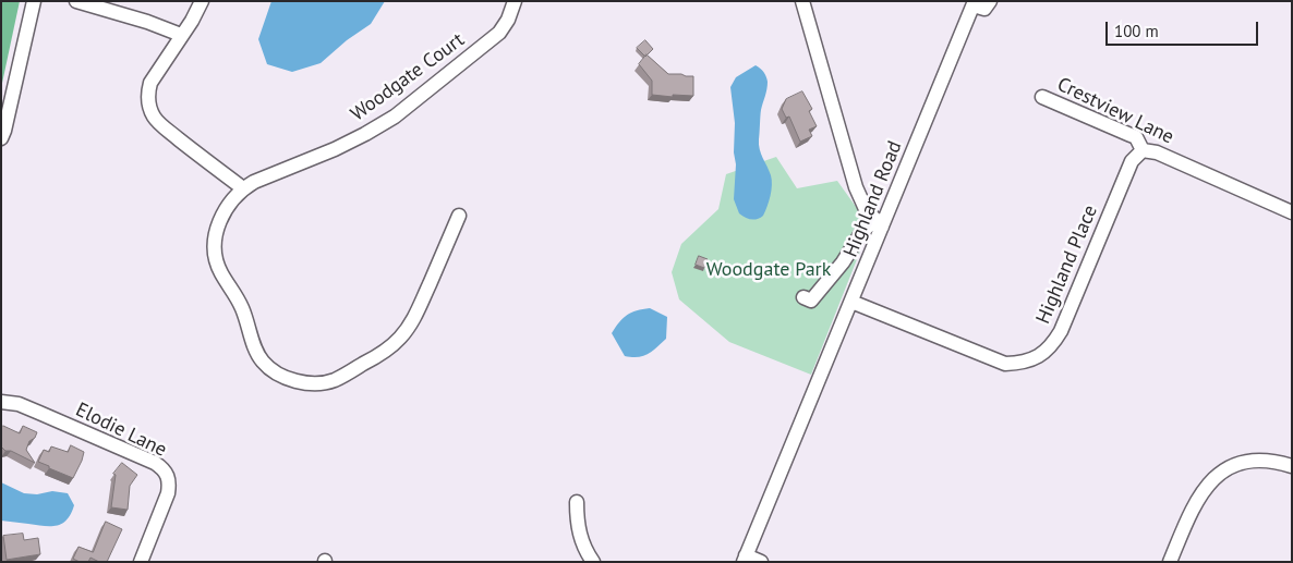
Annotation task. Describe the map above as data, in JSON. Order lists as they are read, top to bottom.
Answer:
{
  "streets": {
    "street": [
      "Woodgate Court",
      "Crestview Lane",
      "Highland Road",
      "Highland Place",
      "Elodie Lane"
    ]
  },
  "crossings": [
    ["Crestview Lane", "Highland Place"],
    ["Highland Road", "Highland Place"]
  ],
  "parks": ["Woodgate Park"],
  "scale_bar": "100 m"
}
